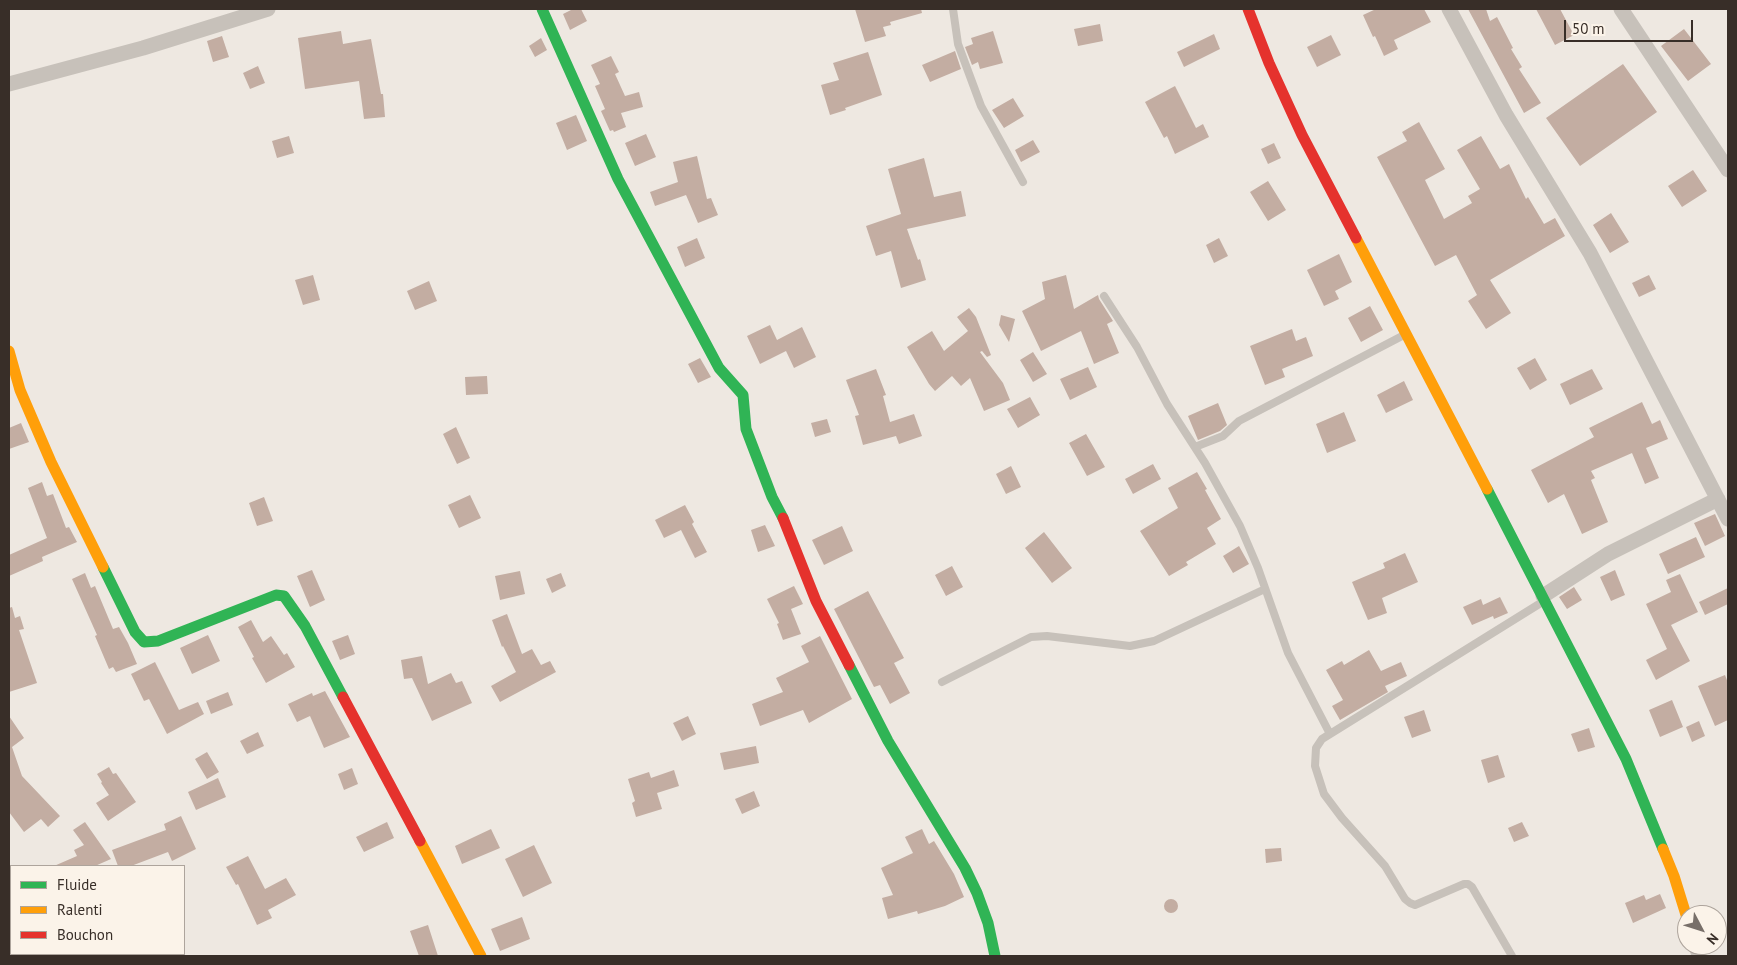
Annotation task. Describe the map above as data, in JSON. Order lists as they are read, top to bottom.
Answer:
{
  "legend": ["Fluide", "Ralenti", "Bouchon"],
  "scale_bar": "50 m",
  "north": "bottom right"
}
